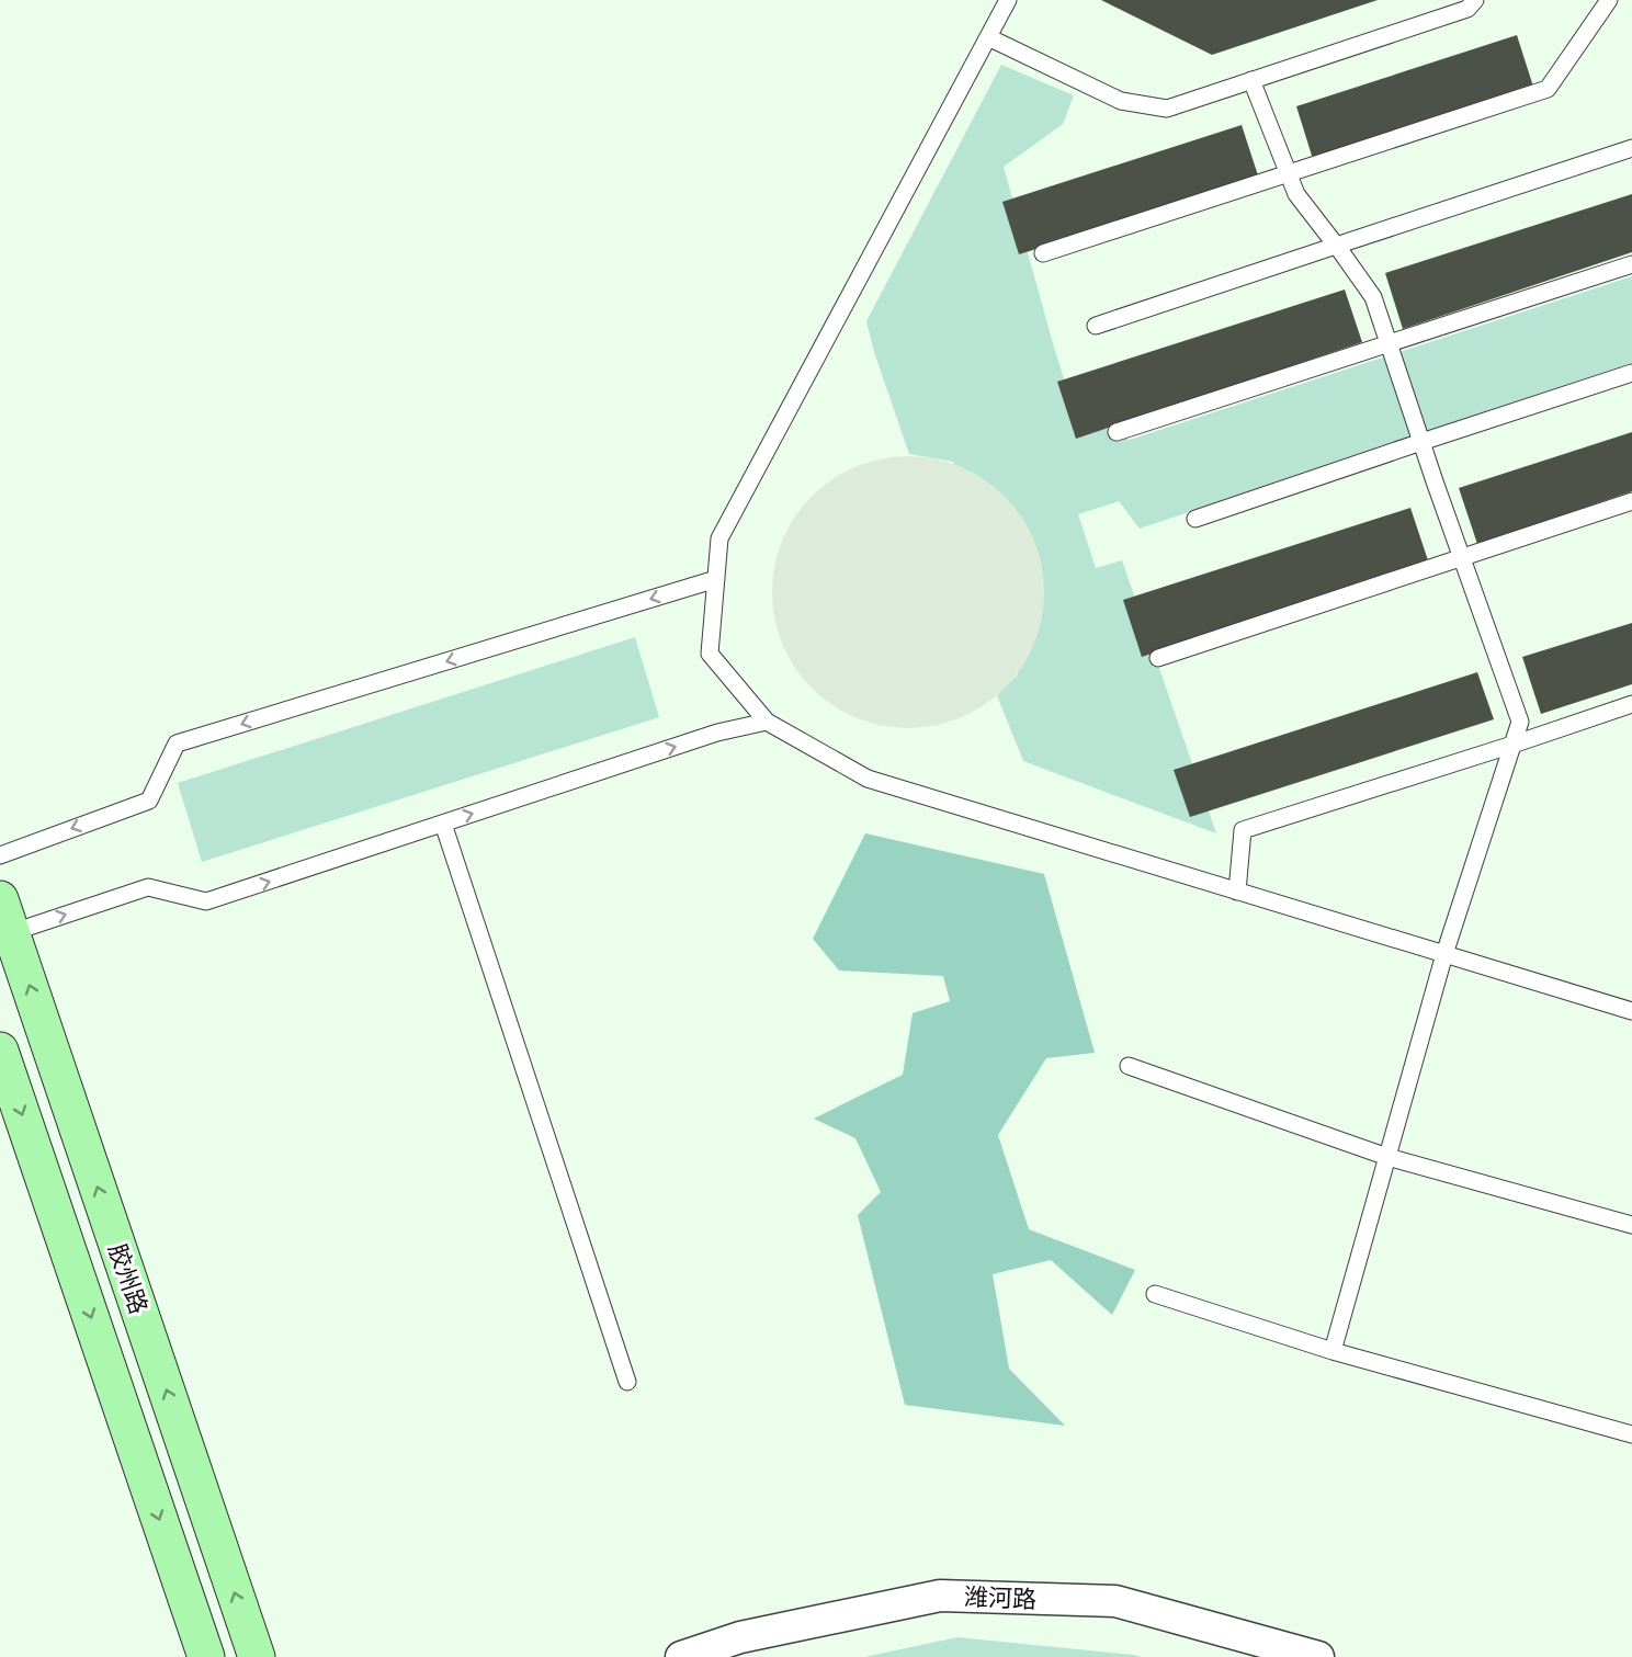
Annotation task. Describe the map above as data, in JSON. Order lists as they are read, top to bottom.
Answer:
{
  "streets": {
    "main road": ["胶州路"],
    "street": ["潍河路"]
  }
}
